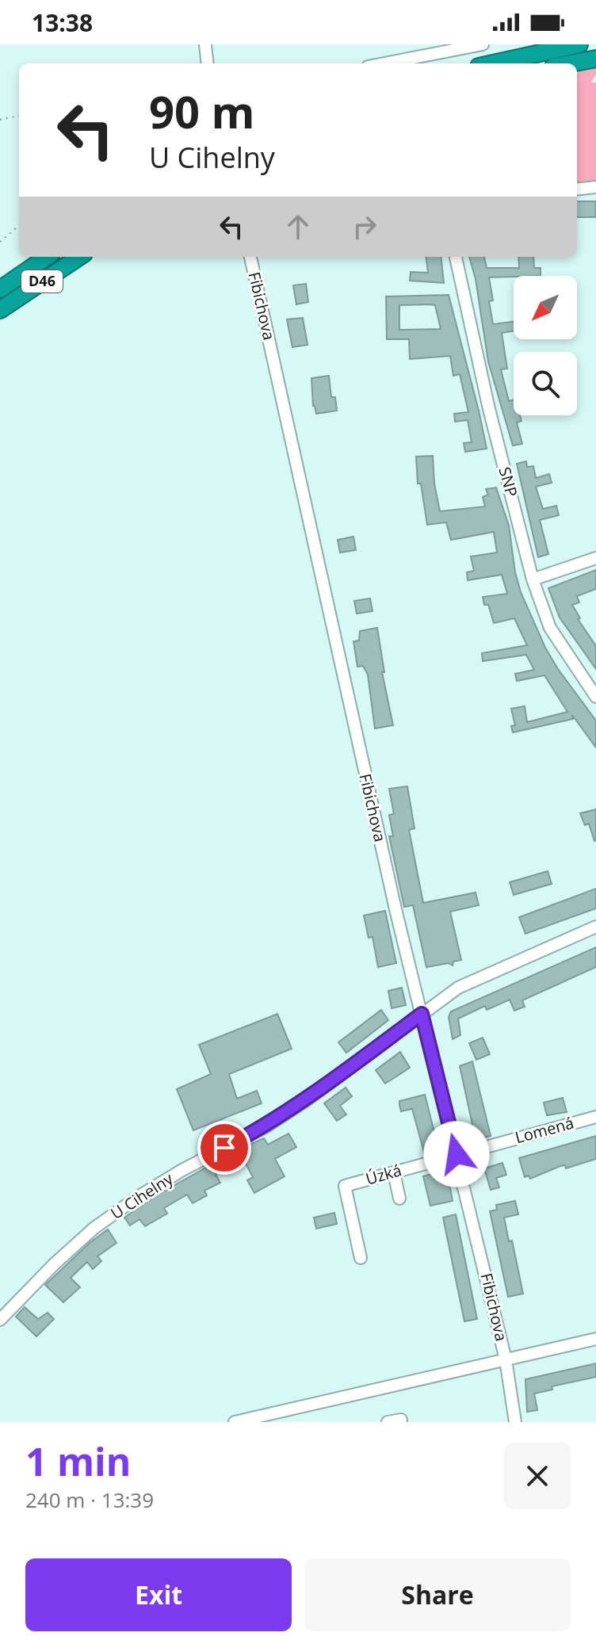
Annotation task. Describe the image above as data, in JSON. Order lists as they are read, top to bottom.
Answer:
{
  "streets": {
    "highway": ["D46"],
    "street": [
      "Fibichova",
      "SNP",
      "Lomená",
      "Úzká",
      "U Cihelny"
    ]
  },
  "crossings": [
    ["Fibichova", "Lomená"],
    ["Fibichova", "Úzká"],
    ["Fibichova", "U Cihelny"],
    ["Lomená", "Úzká"]
  ],
  "north": "bottom left",
  "page": {
    "status": "13:38",
    "turn": ["90 m", "U Cihelny"],
    "heading": ["1 min", "240 m · 13:39"],
    "buttons": ["Exit", "Share"]
  }
}
